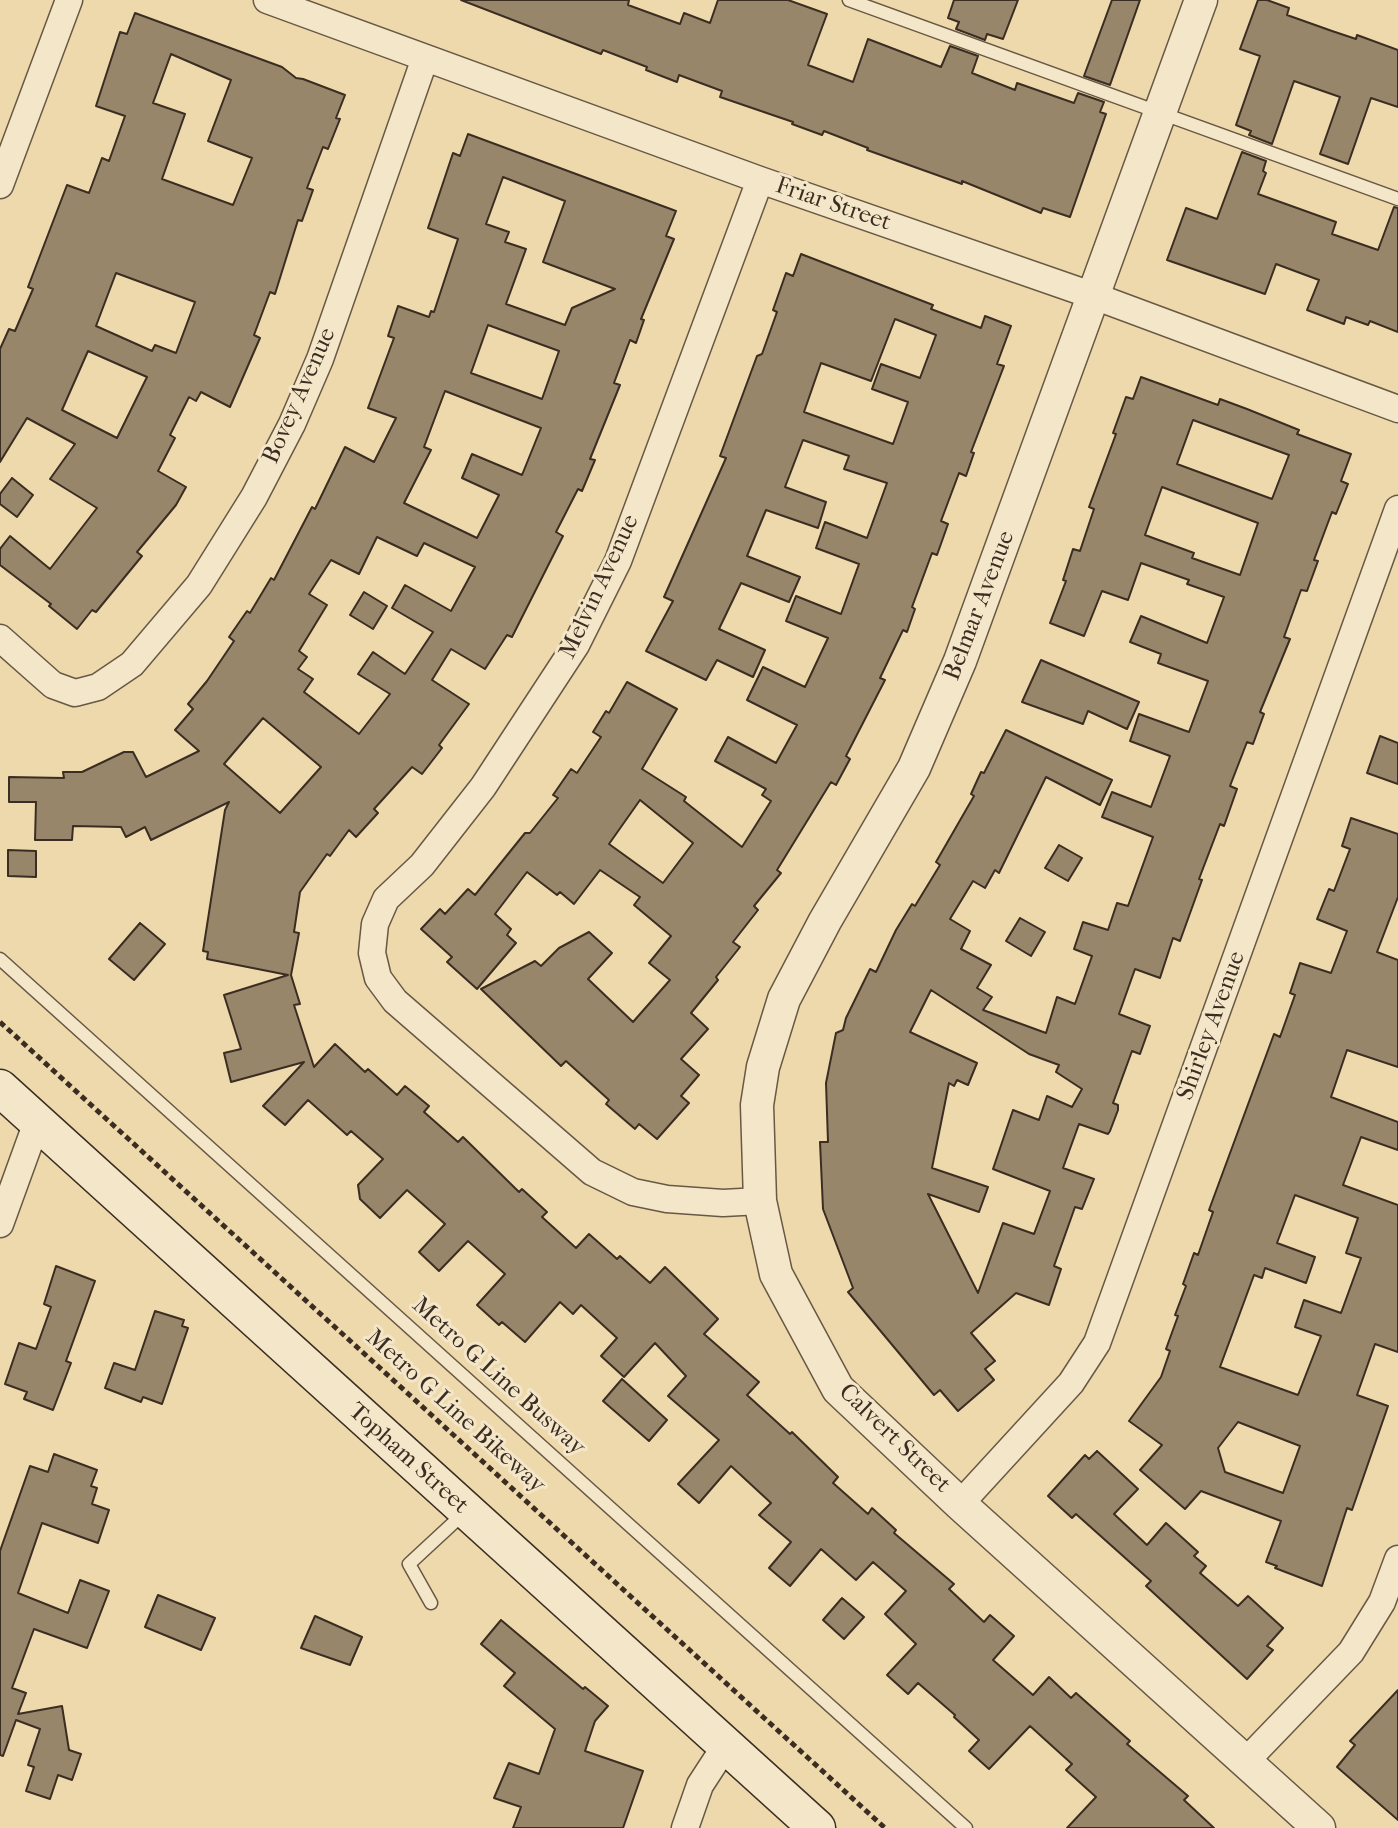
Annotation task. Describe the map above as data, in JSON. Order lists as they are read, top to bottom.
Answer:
{
  "streets": {
    "main road": ["Topham Street"],
    "street": [
      "Friar Street",
      "Bovey Avenue",
      "Melvin Avenue",
      "Belmar Avenue",
      "Shirley Avenue",
      "Calvert Street"
    ],
    "lane": ["Metro G Line Busway"],
    "path": ["Metro G Line Bikeway"]
  },
  "crossings": [
    ["Friar Street", "Bovey Avenue"],
    ["Friar Street", "Melvin Avenue"],
    ["Friar Street", "Belmar Avenue"],
    ["Melvin Avenue", "Belmar Avenue"],
    ["Melvin Avenue", "Calvert Street"],
    ["Belmar Avenue", "Calvert Street"],
    ["Shirley Avenue", "Calvert Street"]
  ]
}
